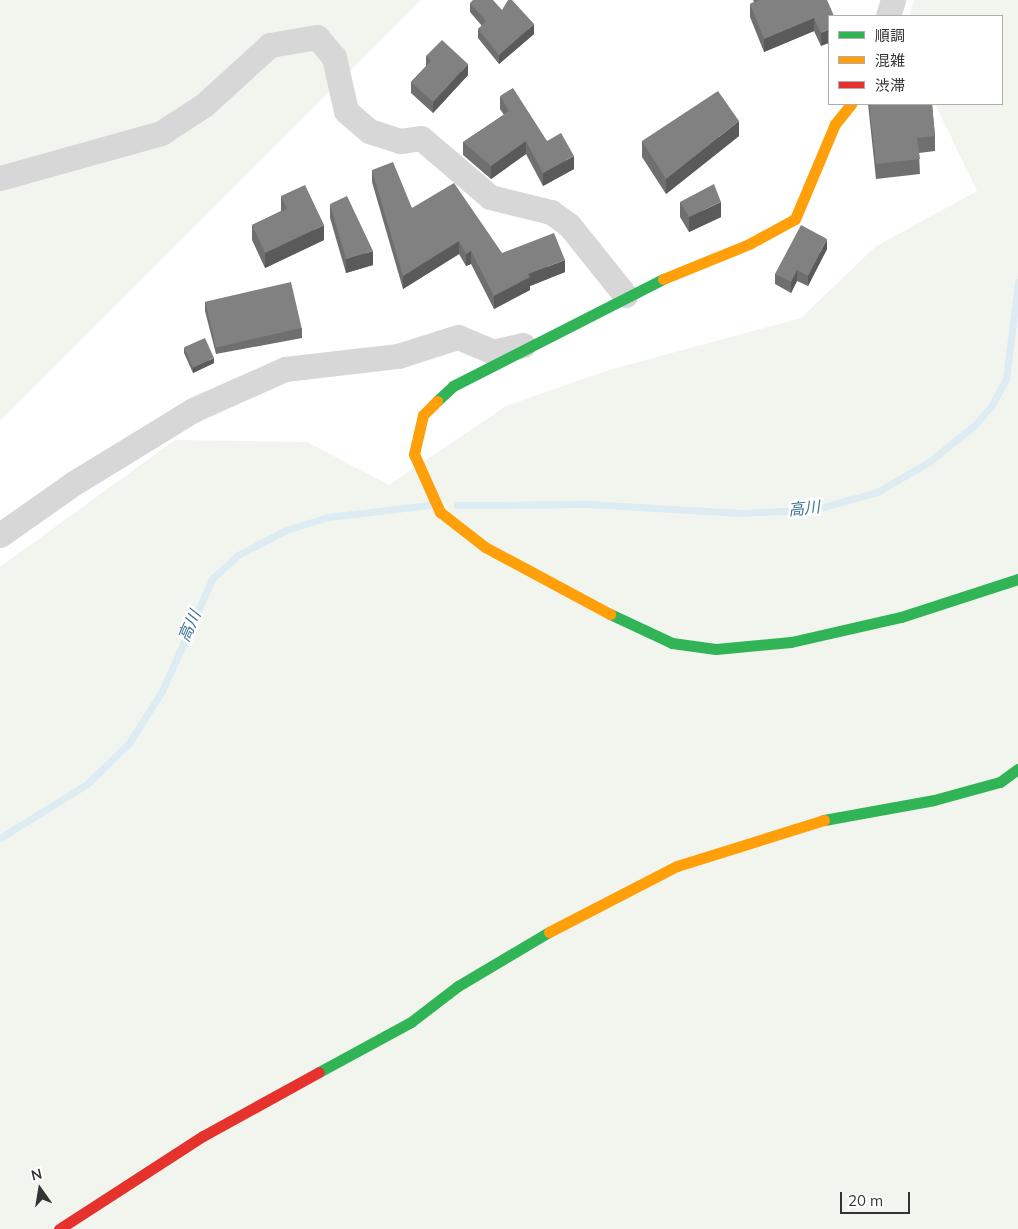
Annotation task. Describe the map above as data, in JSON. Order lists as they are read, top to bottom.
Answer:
{
  "water": ["高川"],
  "legend": ["順調", "混雑", "渋滞"],
  "scale_bar": "20 m",
  "north": "top"
}
